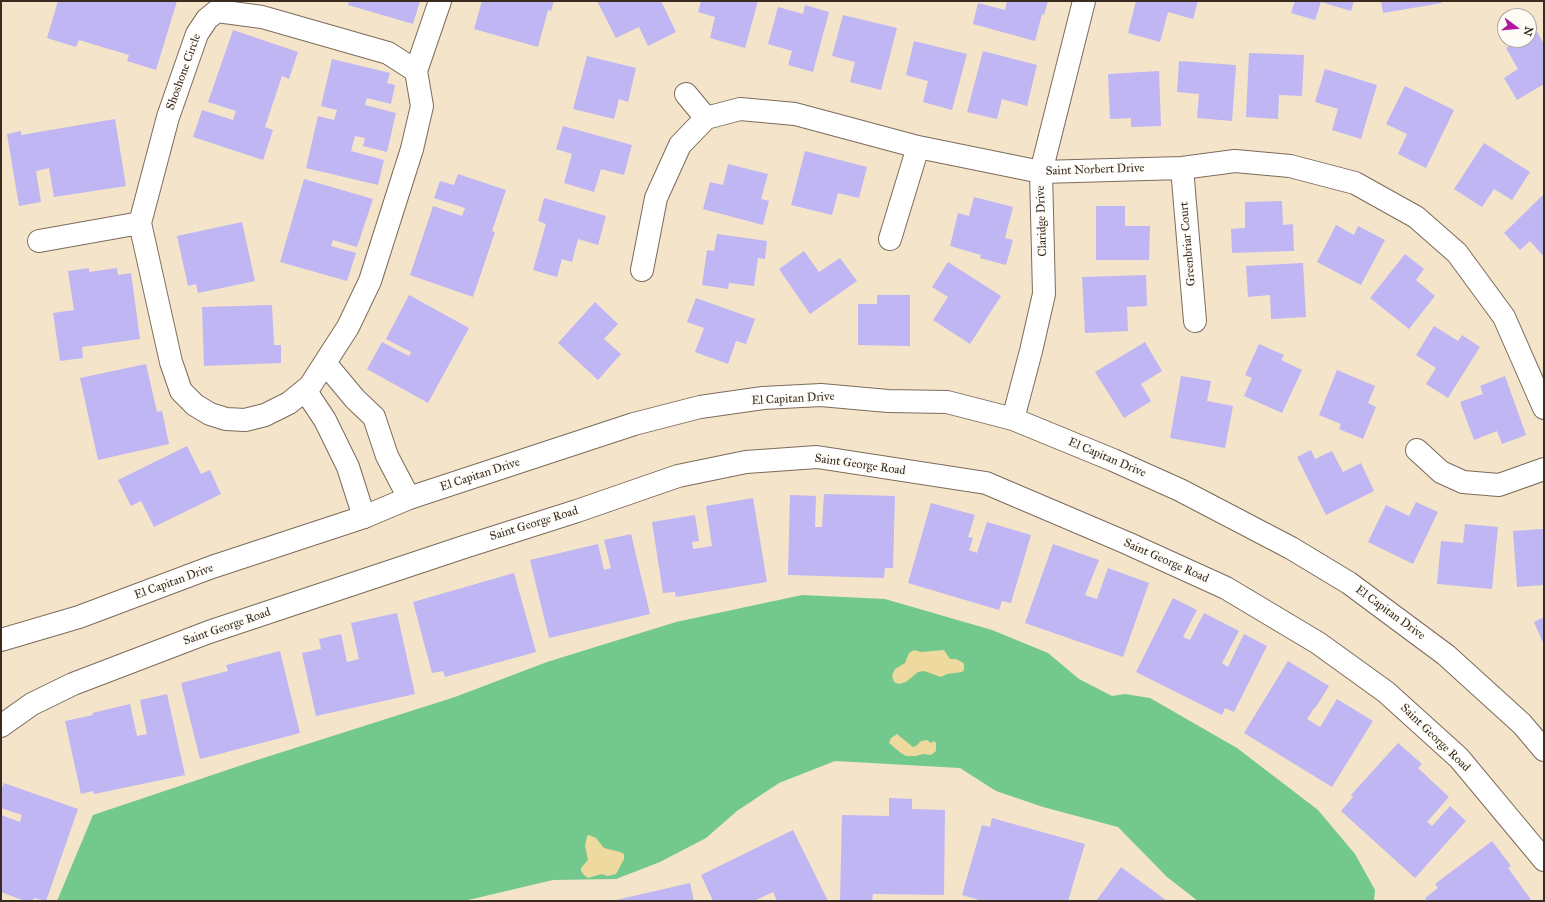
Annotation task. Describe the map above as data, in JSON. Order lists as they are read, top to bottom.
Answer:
{
  "streets": {
    "street": [
      "Shoshone Circle",
      "Saint Norbert Drive",
      "Claridge Drive",
      "Greenbriar Court",
      "El Capitan Drive",
      "Saint George Road"
    ]
  },
  "crossings": [
    ["Saint Norbert Drive", "Claridge Drive"],
    ["Saint Norbert Drive", "Greenbriar Court"],
    ["Claridge Drive", "El Capitan Drive"]
  ],
  "north": "right"
}
